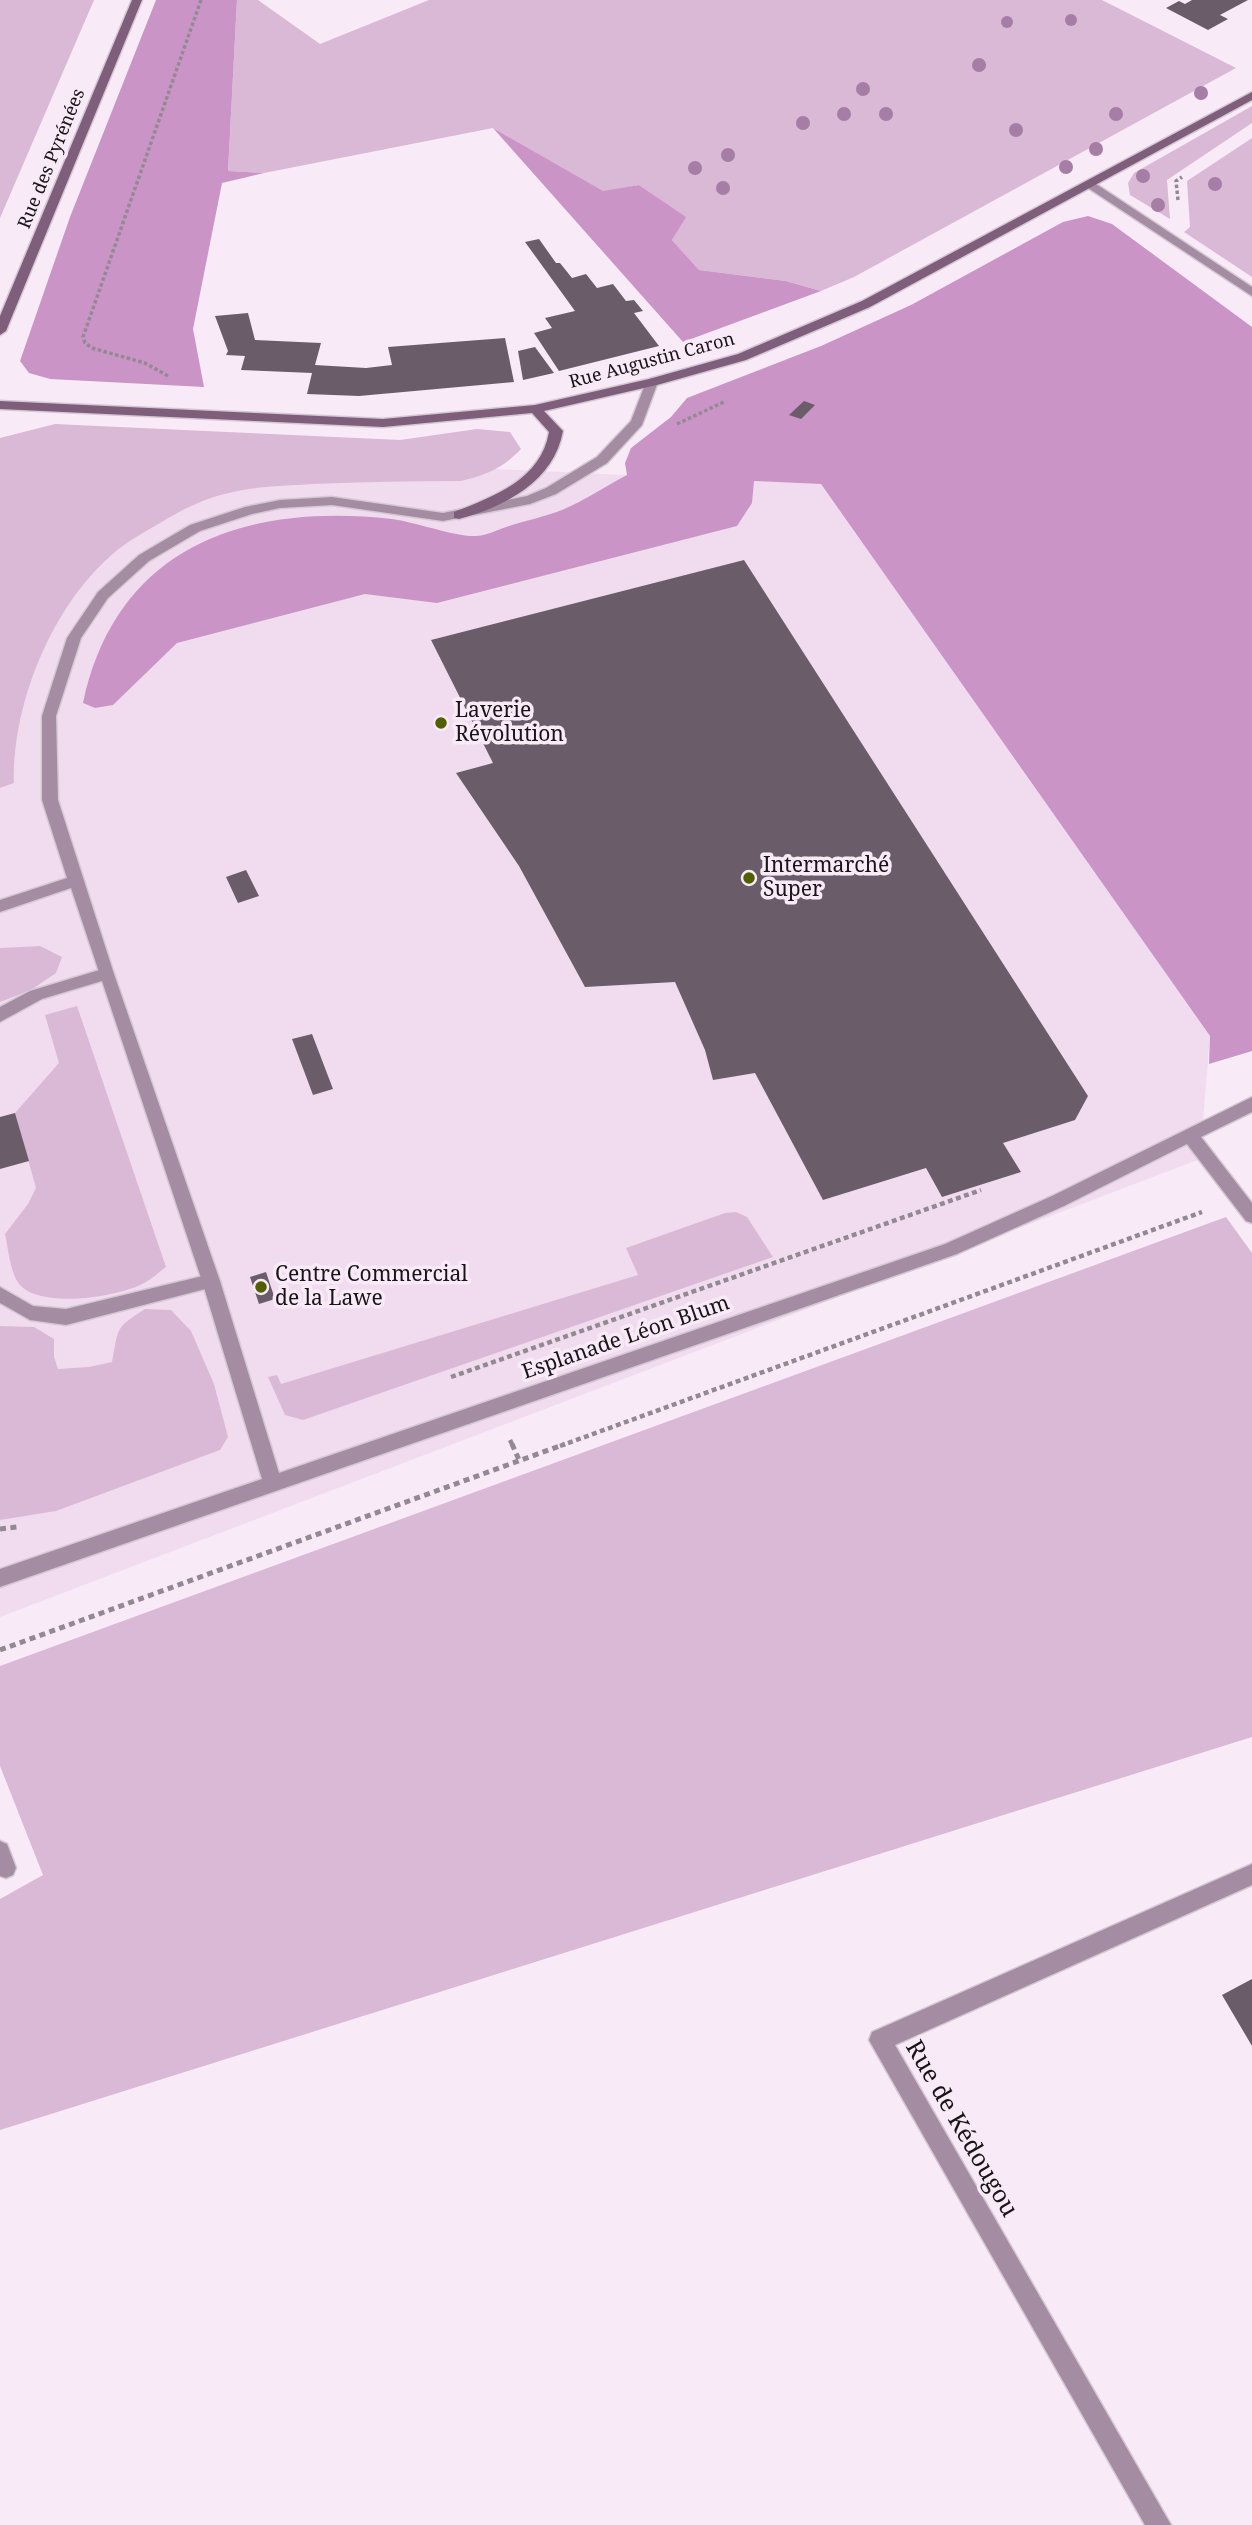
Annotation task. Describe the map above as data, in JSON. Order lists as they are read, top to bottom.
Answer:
{
  "streets": {
    "street": [
      "Rue des Pyrénées",
      "Rue Augustin Caron",
      "Esplanade Léon Blum",
      "Rue de Kédougou"
    ]
  },
  "places": ["Laverie Révolution", "Intermarché Super", "Centre Commercial de la Lawe"]
}
